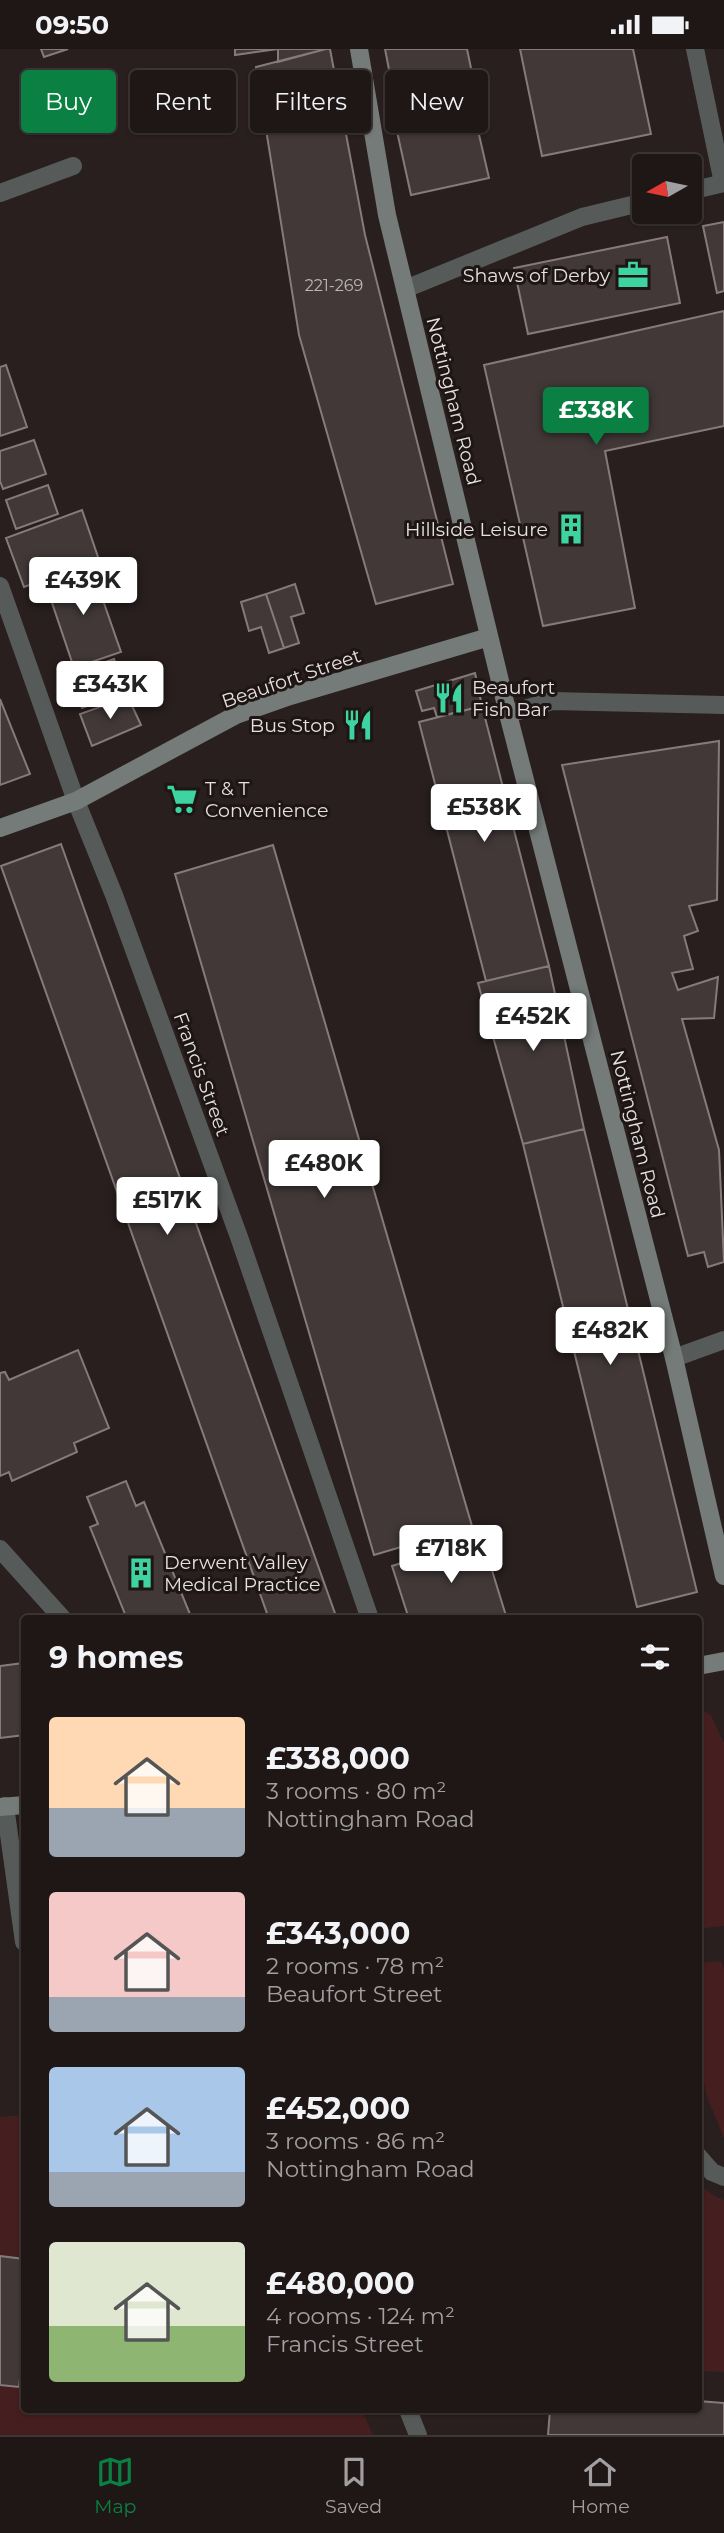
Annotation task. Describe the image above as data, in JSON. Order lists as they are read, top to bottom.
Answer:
{
  "streets": {
    "street": ["Nottingham Road", "Beaufort Street", "Francis Street"]
  },
  "crossings": [
    ["Nottingham Road", "Beaufort Street"],
    ["Beaufort Street", "Francis Street"]
  ],
  "places": {
    "office": ["Shaws of Derby"],
    "building": ["Hillside Leisure", "Derwent Valley Medical Practice"],
    "restaurant": ["Beaufort Fish Bar", "Bus Stop"],
    "supermarket": ["T & T Convenience"]
  },
  "house_numbers": ["221-269"],
  "north": "left",
  "page": {
    "status": "09:50",
    "chip": [
      "Buy",
      "Rent",
      "Filters",
      "New"
    ],
    "price": [
      "£338K",
      "£439K",
      "£343K",
      "£538K",
      "£452K",
      "£480K",
      "£517K",
      "£482K",
      "£718K"
    ],
    "heading": "9 homes",
    "list": [
      {
        "name": "£338,000",
        "note": "3 rooms · 80 m² · Nottingham Road"
      },
      {
        "name": "£343,000",
        "note": "2 rooms · 78 m² · Beaufort Street"
      },
      {
        "name": "£452,000",
        "note": "3 rooms · 86 m² · Nottingham Road"
      },
      {
        "name": "£480,000",
        "note": "4 rooms · 124 m² · Francis Street"
      }
    ],
    "tabs": ["Map", "Saved", "Home"]
  }
}
